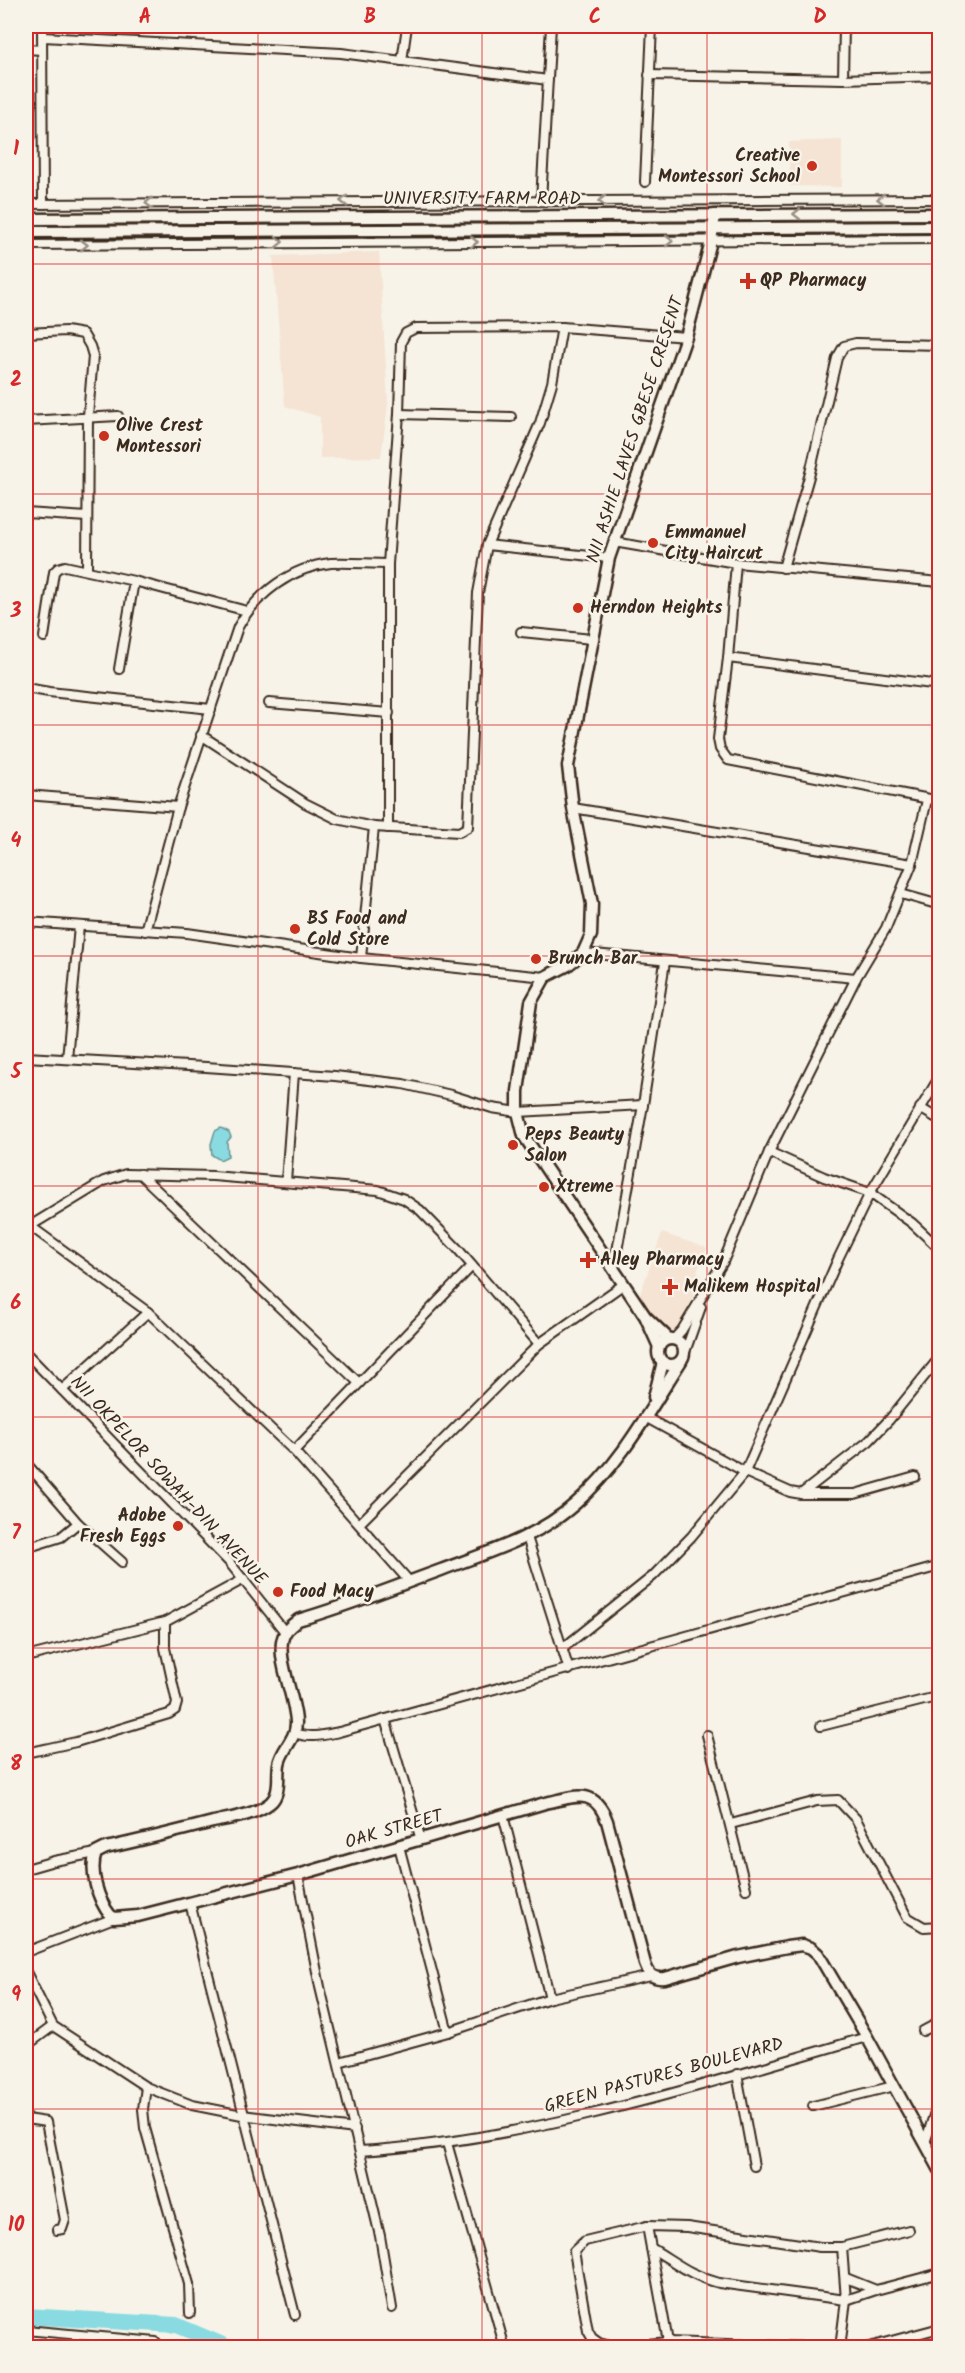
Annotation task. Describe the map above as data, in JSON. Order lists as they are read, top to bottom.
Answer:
{
  "streets": {
    "street": [
      "UNIVERSITY FARM ROAD",
      "NII ASHIE LAVES GBESE CRESENT",
      "NII OKPELOR SOWAH-DIN AVENUE",
      "OAK STREET",
      "GREEN PASTURES BOULEVARD"
    ]
  },
  "crossings": [
    ["UNIVERSITY FARM ROAD", "NII ASHIE LAVES GBESE CRESENT"]
  ],
  "places": {
    "other": [
      "Creative Montessori School",
      "Olive Crest Montessori",
      "Emmanuel City Haircut",
      "Herndon Heights",
      "BS Food and Cold Store",
      "Brunch Bar",
      "Peps Beauty Salon",
      "Xtreme",
      "Adobe Fresh Eggs",
      "Food Macy"
    ],
    "health": ["QP Pharmacy", "Alley Pharmacy", "Malikem Hospital"]
  },
  "grid": {
    "columns": [
      "A",
      "B",
      "C",
      "D"
    ],
    "rows": [
      "1",
      "2",
      "3",
      "4",
      "5",
      "6",
      "7",
      "8",
      "9",
      "10"
    ]
  }
}
